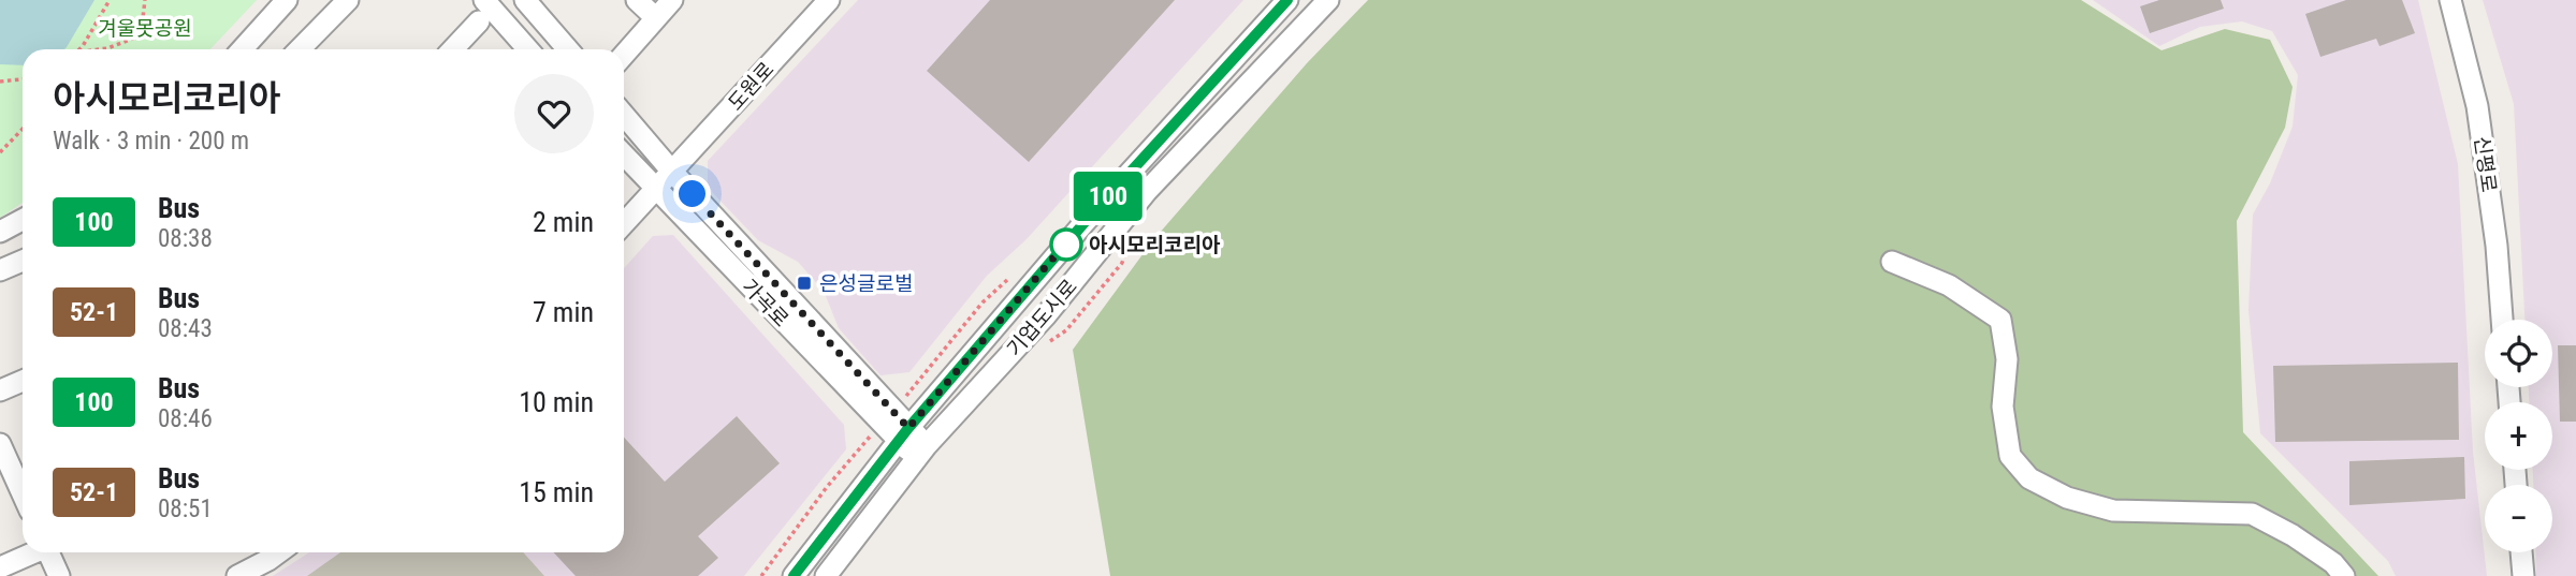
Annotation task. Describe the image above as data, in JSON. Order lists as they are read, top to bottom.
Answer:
{
  "streets": {
    "street": [
      "도원로",
      "신평로",
      "가곡로",
      "기업도시로"
    ]
  },
  "crossings": [
    ["도원로", "가곡로"],
    ["가곡로", "기업도시로"]
  ],
  "parks": ["겨울못공원"],
  "places": {
    "other": ["아시모리코리아"],
    "transit": ["은성글로벌"]
  },
  "lines": ["bus line 100"],
  "page": {
    "on_map": "100",
    "heading": ["아시모리코리아", "Walk · 3 min · 200 m"],
    "list": [
      {
        "mark": "100",
        "name": "Bus",
        "note": "08:38",
        "value": "2 min"
      },
      {
        "mark": "52-1",
        "name": "Bus",
        "note": "08:43",
        "value": "7 min"
      },
      {
        "mark": "100",
        "name": "Bus",
        "note": "08:46",
        "value": "10 min"
      },
      {
        "mark": "52-1",
        "name": "Bus",
        "note": "08:51",
        "value": "15 min"
      }
    ],
    "map_buttons": ["+", "−"]
  }
}
